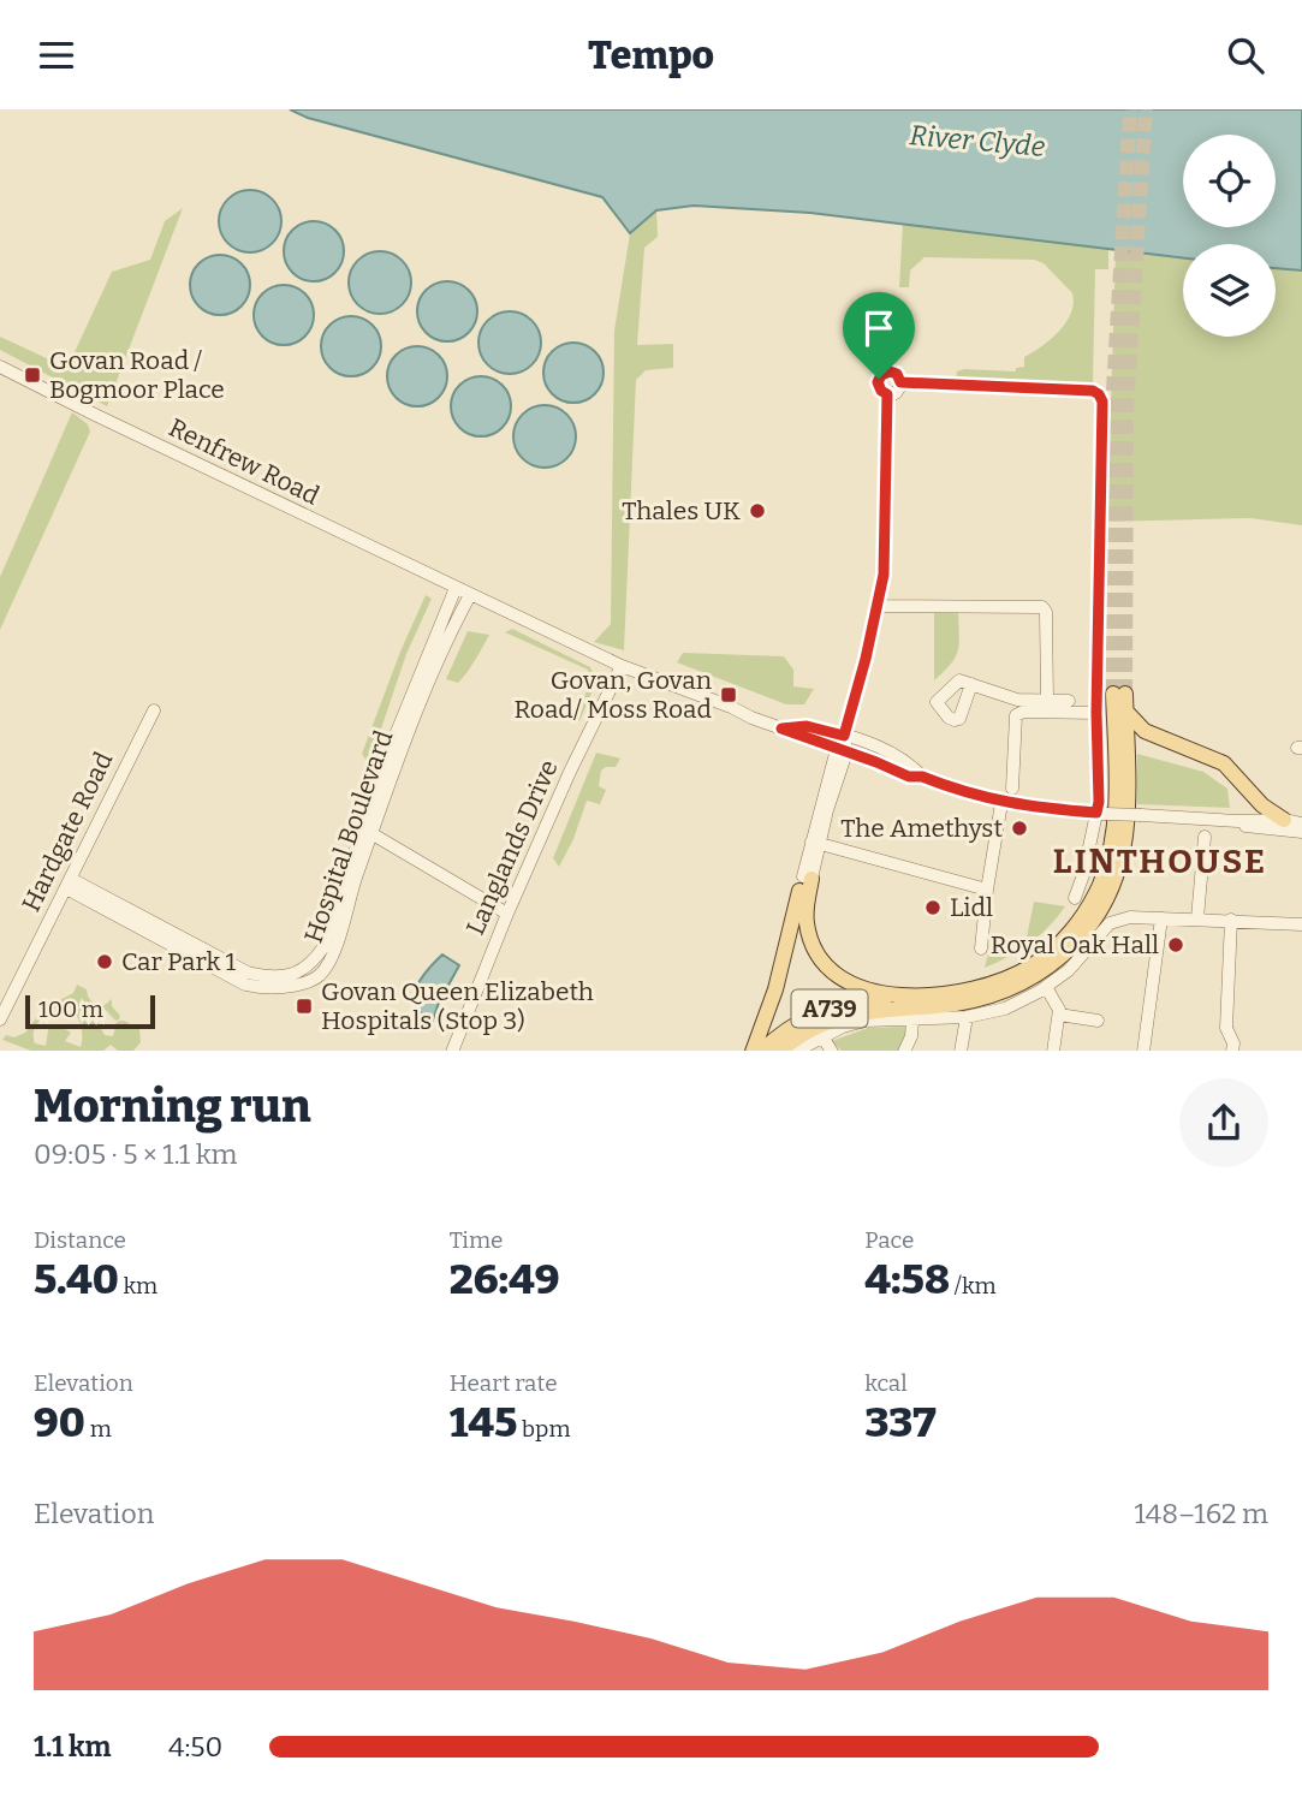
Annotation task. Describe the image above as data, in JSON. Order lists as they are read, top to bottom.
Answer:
{
  "streets": {
    "main road": ["A739"],
    "street": [
      "Renfrew Road",
      "Hardgate Road",
      "Hospital Boulevard",
      "Langlands Drive"
    ]
  },
  "crossings": [
    ["Renfrew Road", "Hospital Boulevard"],
    ["Renfrew Road", "Langlands Drive"],
    ["Hardgate Road", "Hospital Boulevard"]
  ],
  "districts": ["LINTHOUSE"],
  "water": ["River Clyde"],
  "places": {
    "transit": ["Govan Road / Bogmoor Place", "Govan, Govan Road/ Moss Road", "Govan Queen Elizabeth Hospitals (Stop 3)"],
    "other": [
      "Thales UK",
      "The Amethyst",
      "Lidl",
      "Royal Oak Hall",
      "Car Park 1"
    ]
  },
  "scale_bar": "100 m",
  "page": {
    "header": "Tempo",
    "scale": "100 m",
    "heading": ["Morning run", "09:05 · 5 × 1.1 km"],
    "stats": [
      ["Distance", "5.40 km"],
      ["Time", "26:49"],
      ["Pace", "4:58 /km"],
      ["Elevation", "90 m"],
      ["Heart rate", "145 bpm"],
      ["kcal", "337"]
    ],
    "chart": ["Elevation", "148–162 m"],
    "list": [
      {
        "name": "1.1 km",
        "note": "4:50"
      }
    ]
  }
}
